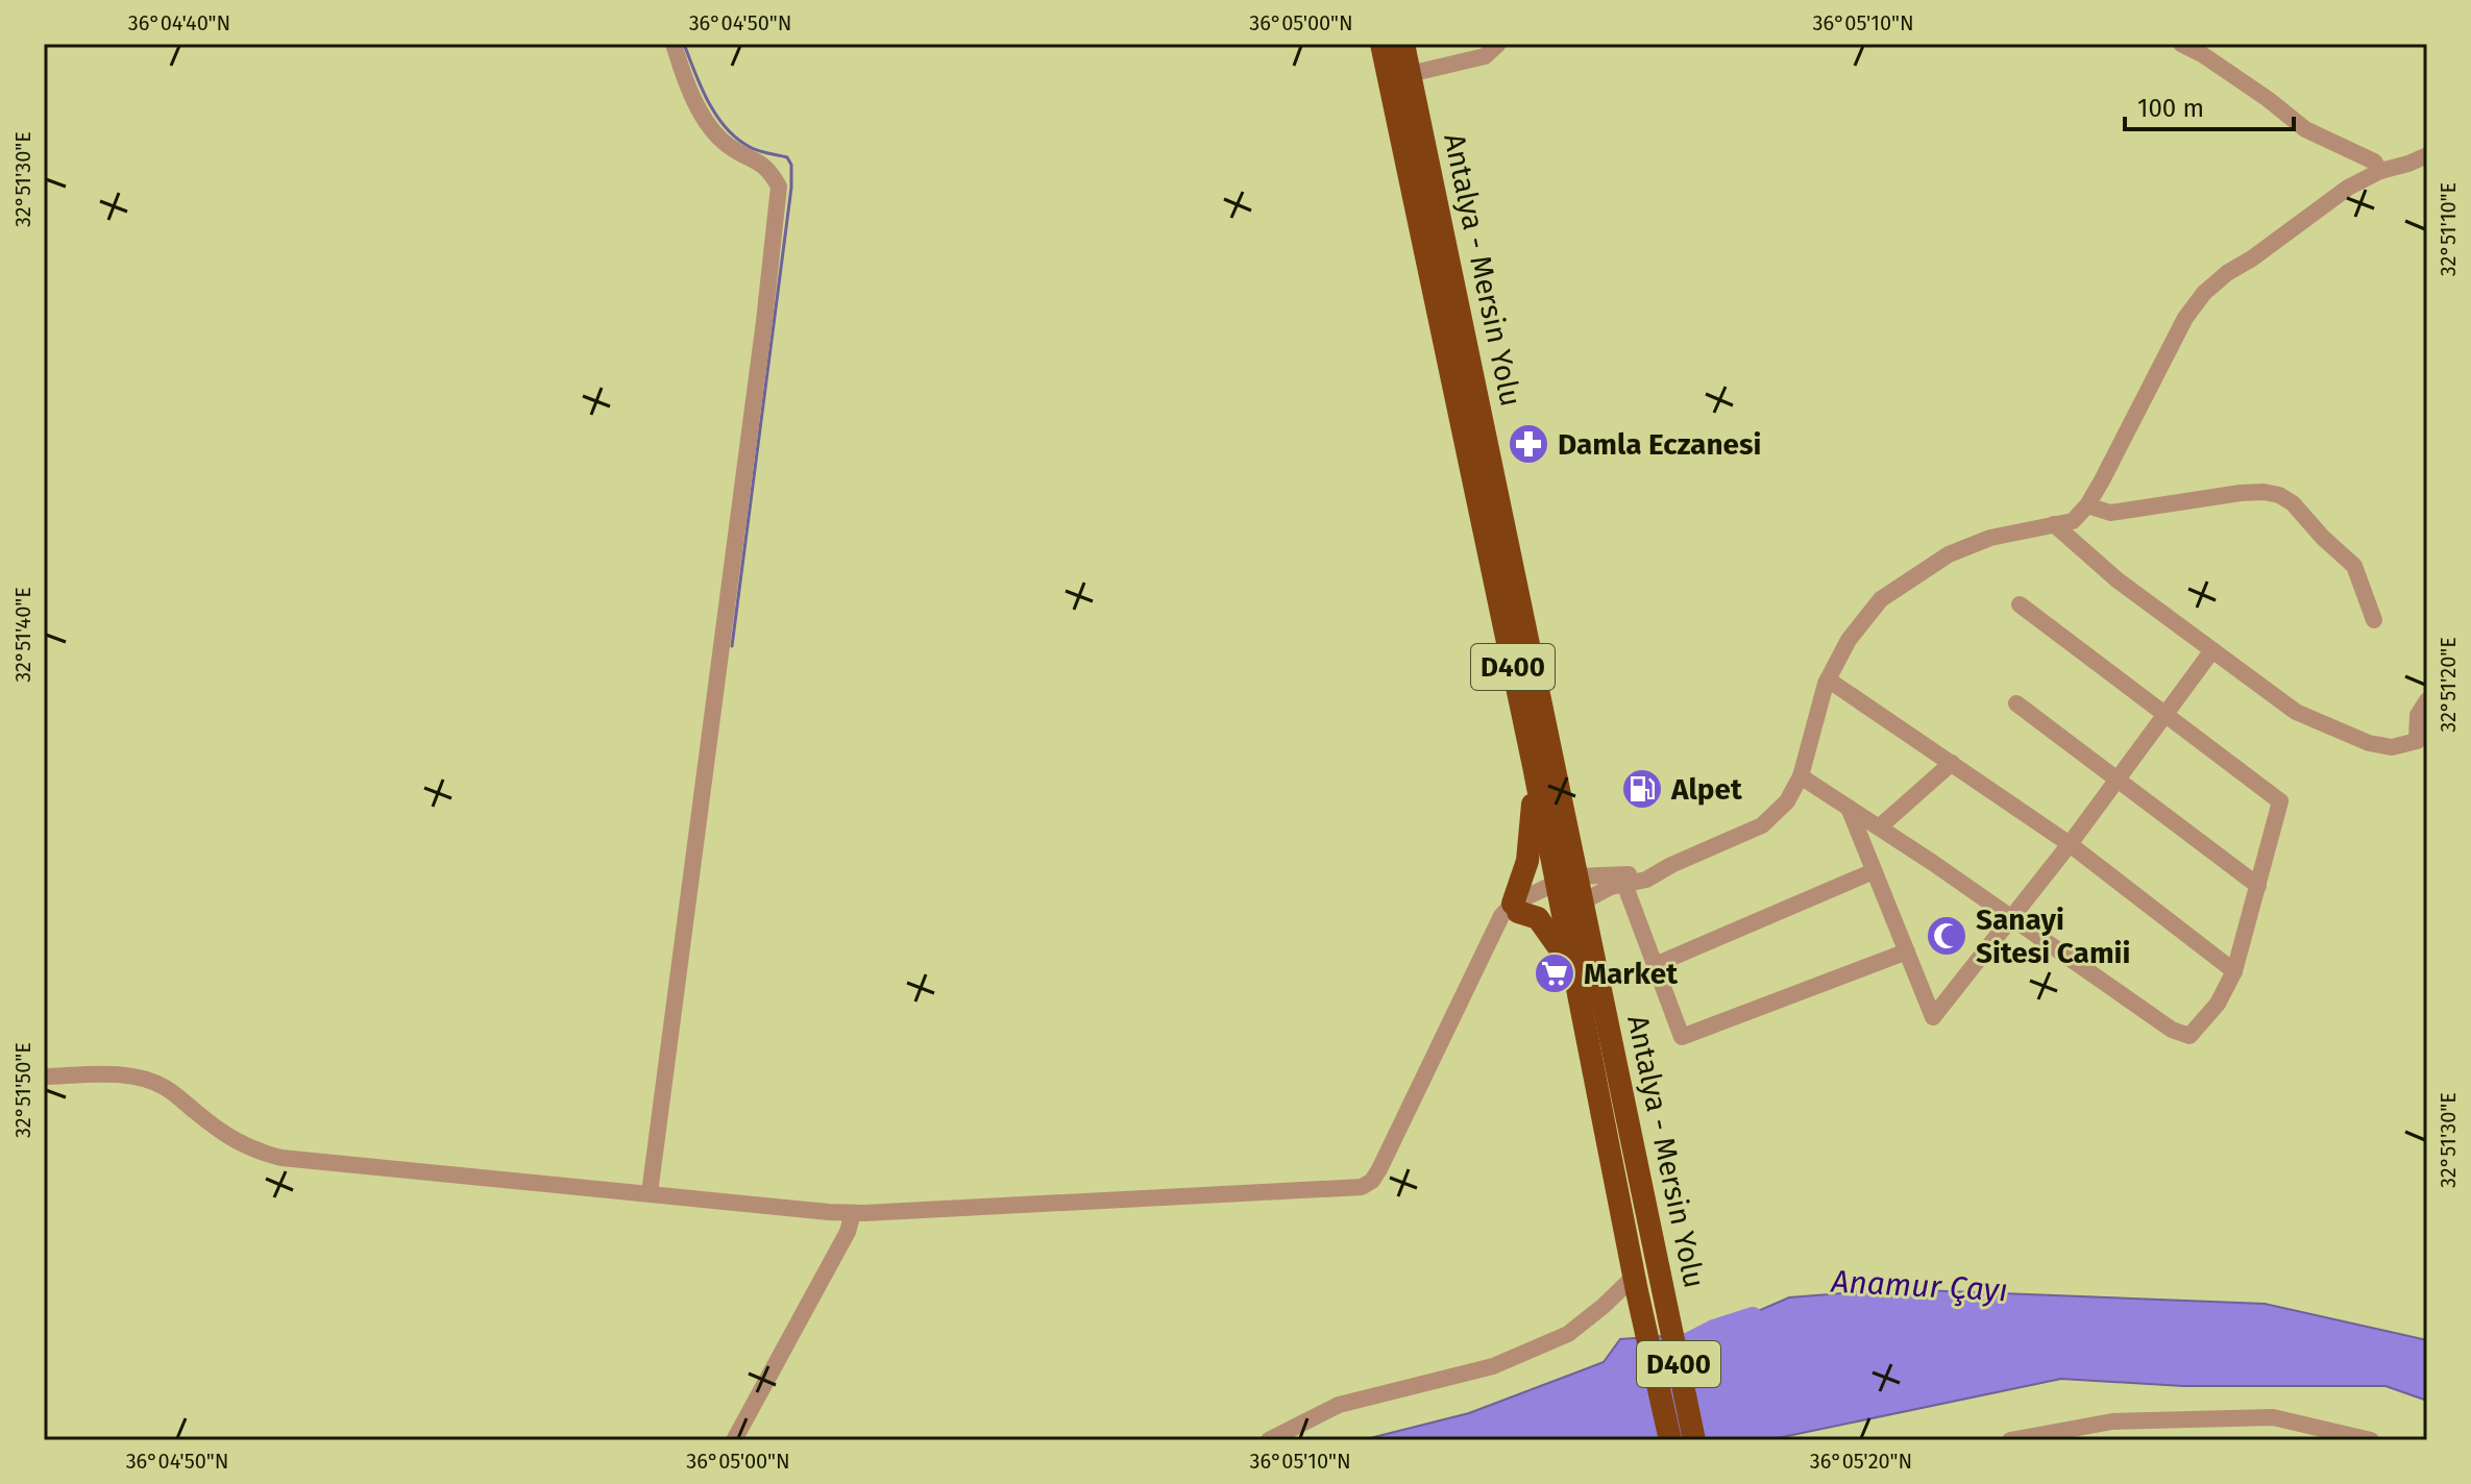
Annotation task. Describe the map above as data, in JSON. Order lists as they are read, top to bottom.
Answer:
{
  "streets": {
    "highway": ["Antalya - Mersin Yolu", "D400"]
  },
  "water": ["Anamur Çayı"],
  "places": {
    "pharmacy": ["Damla Eczanesi"],
    "fuel station": ["Alpet"],
    "mosque": ["Sanayi Sitesi Camii"],
    "supermarket": ["Market"]
  },
  "scale_bar": "100 m",
  "coordinates": [
    "36°04'40\"N",
    "36°04'50\"N",
    "36°05'00\"N",
    "36°05'10\"N",
    "32°51'30\"E",
    "32°51'10\"E",
    "32°51'40\"E",
    "32°51'20\"E",
    "32°51'50\"E",
    "36°05'20\"N"
  ]
}
